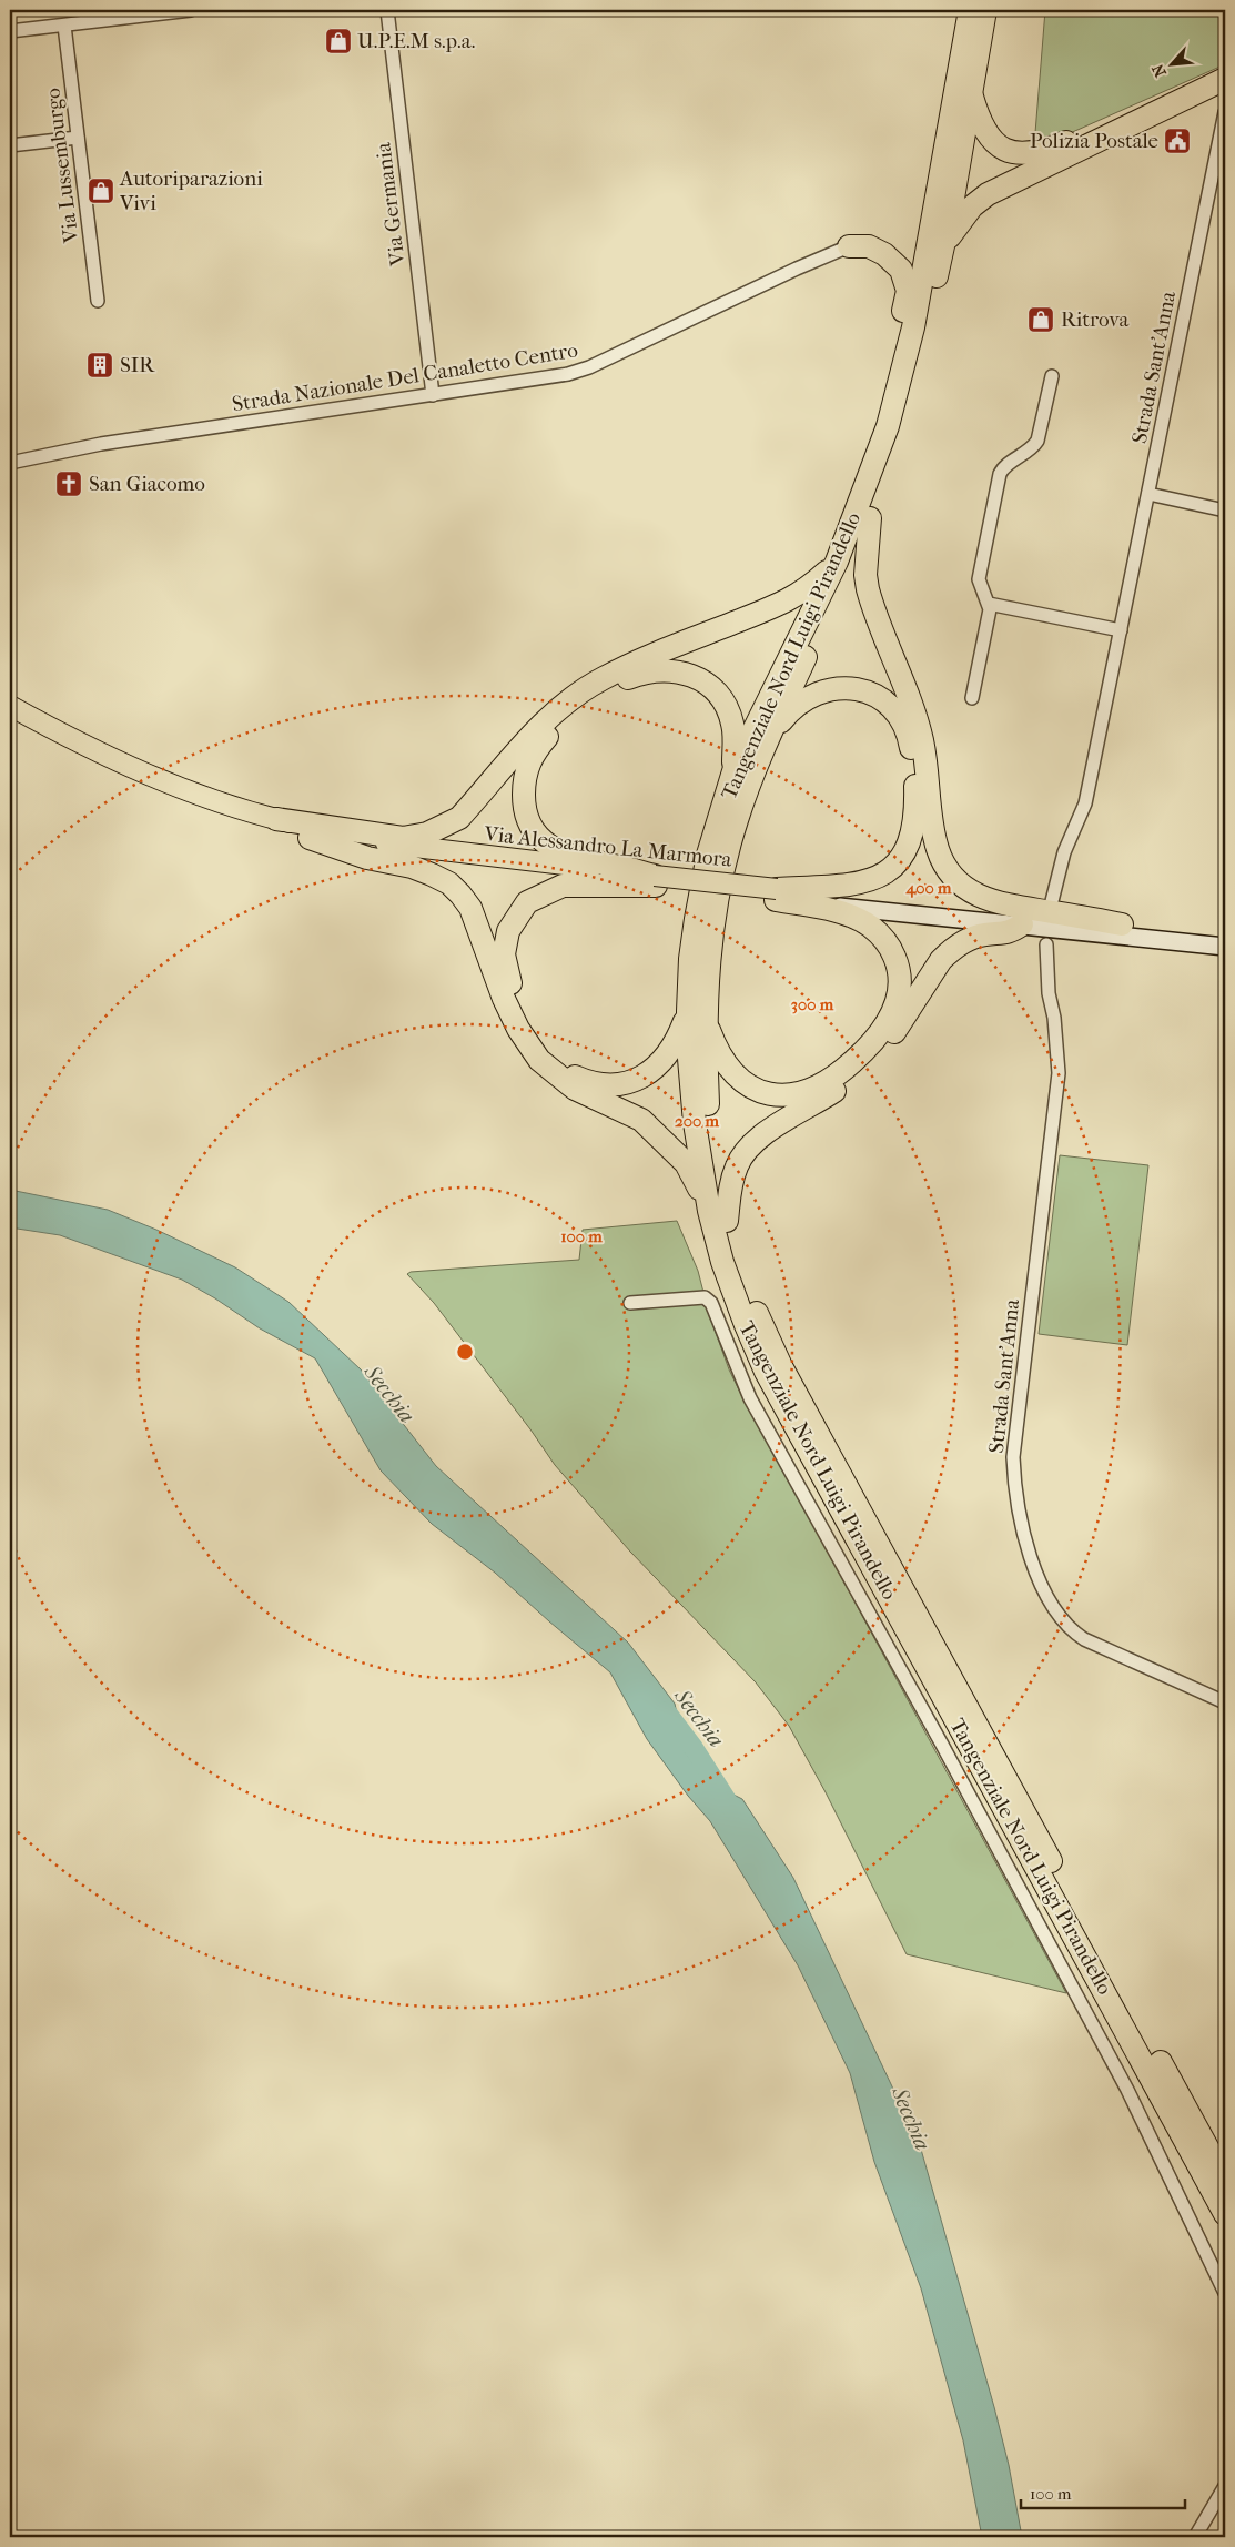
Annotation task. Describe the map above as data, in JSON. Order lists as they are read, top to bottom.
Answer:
{
  "streets": {
    "highway": ["Tangenziale Nord Luigi Pirandello"],
    "main road": ["Via Alessandro La Marmora"],
    "street": [
      "Via Lussemburgo",
      "Via Germania",
      "Strada Sant'Anna",
      "Strada Nazionale Del Canaletto Centro"
    ]
  },
  "crossings": [
    ["Via Germania", "Strada Nazionale Del Canaletto Centro"]
  ],
  "water": ["Secchia"],
  "places": {
    "shop": ["U.P.E.M s.p.a.", "Autoriparazioni Vivi", "Ritrova"],
    "public building": ["Polizia Postale"],
    "building": ["SIR"],
    "church": ["San Giacomo"]
  },
  "scale_bar": "100 m",
  "north": "bottom left",
  "rings": [
    "400 m",
    "300 m",
    "200 m",
    "100 m"
  ]
}
